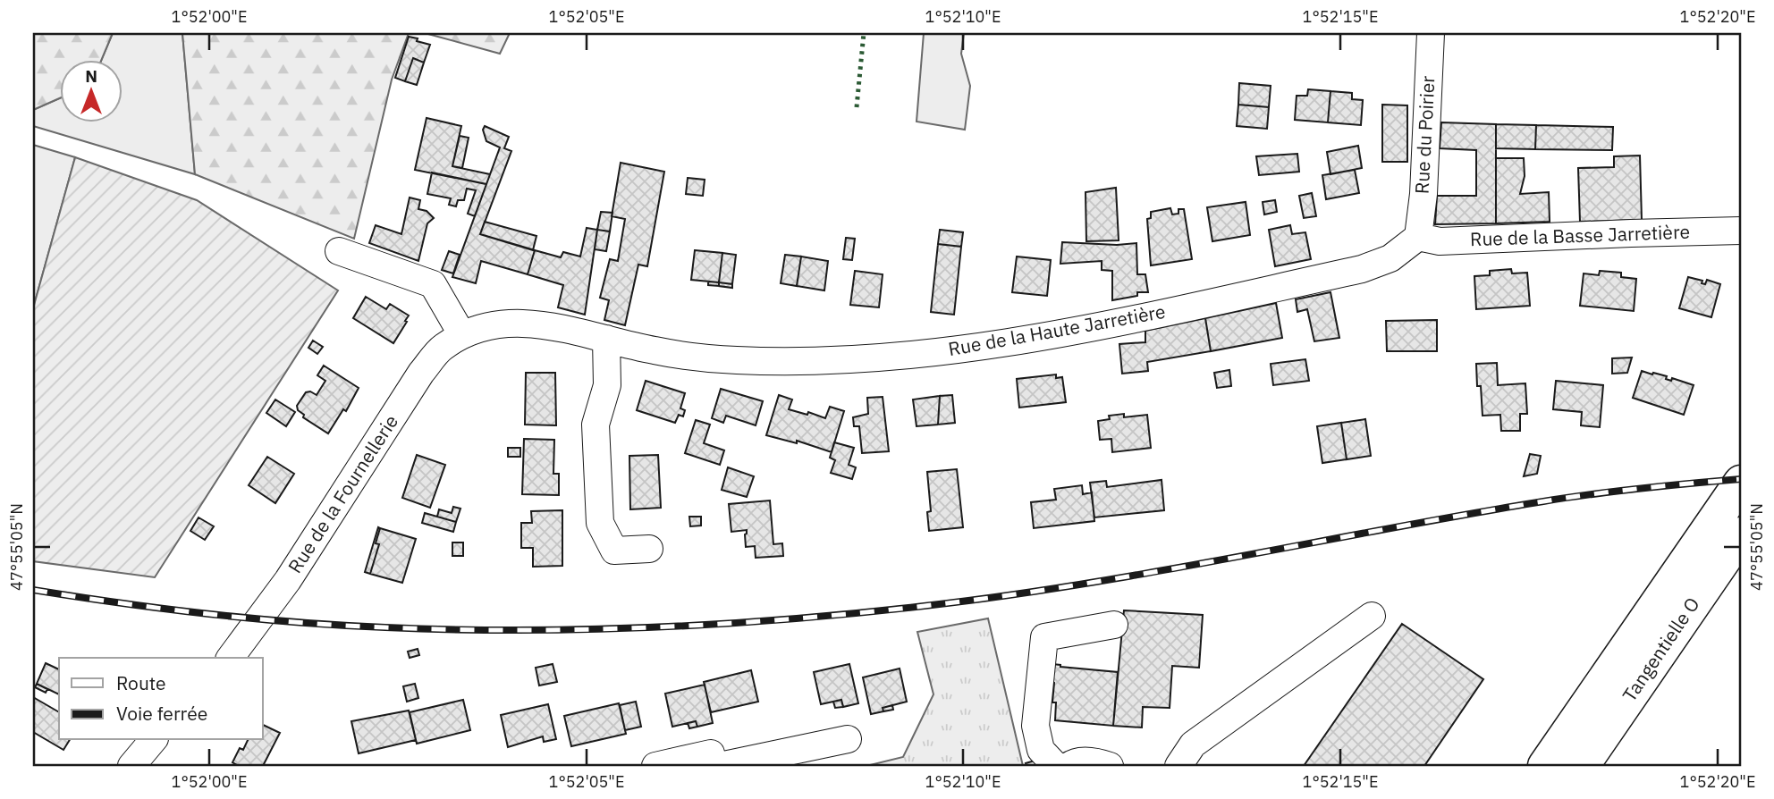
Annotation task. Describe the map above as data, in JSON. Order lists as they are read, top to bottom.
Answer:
{
  "streets": {
    "main road": ["Tangentielle O"],
    "street": [
      "Rue du Poirier",
      "Rue de la Basse Jarretière",
      "Rue de la Haute Jarretière",
      "Rue de la Fournellerie"
    ]
  },
  "crossings": [
    ["Rue du Poirier", "Rue de la Basse Jarretière"],
    ["Rue du Poirier", "Rue de la Haute Jarretière"],
    ["Rue de la Basse Jarretière", "Rue de la Haute Jarretière"],
    ["Rue de la Haute Jarretière", "Rue de la Fournellerie"]
  ],
  "legend": ["Route", "Voie ferrée"],
  "north": "top",
  "coordinates": [
    "1°52'00\"E",
    "1°52'05\"E",
    "1°52'10\"E",
    "1°52'15\"E",
    "1°52'20\"E",
    "47°55'05\"N"
  ]
}
